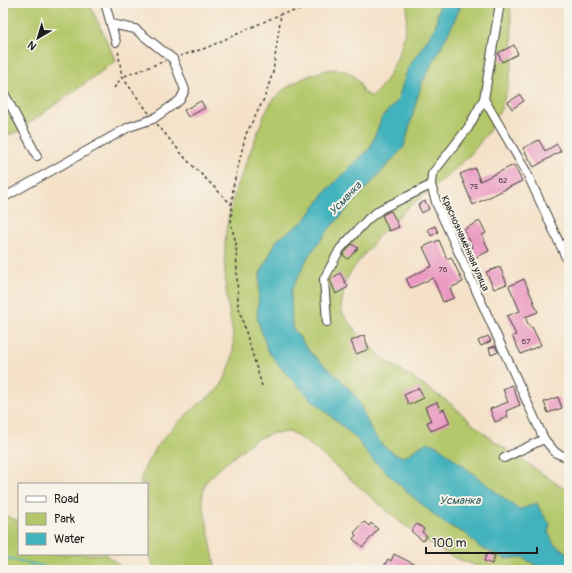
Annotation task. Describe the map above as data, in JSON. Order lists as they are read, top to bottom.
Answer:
{
  "streets": {
    "street": ["Краснознамённая улица"]
  },
  "water": ["Усманка"],
  "house_numbers": [
    "62",
    "75",
    "76",
    "67"
  ],
  "legend": ["Road", "Park", "Water"],
  "scale_bar": "100 m",
  "north": "bottom left"
}
